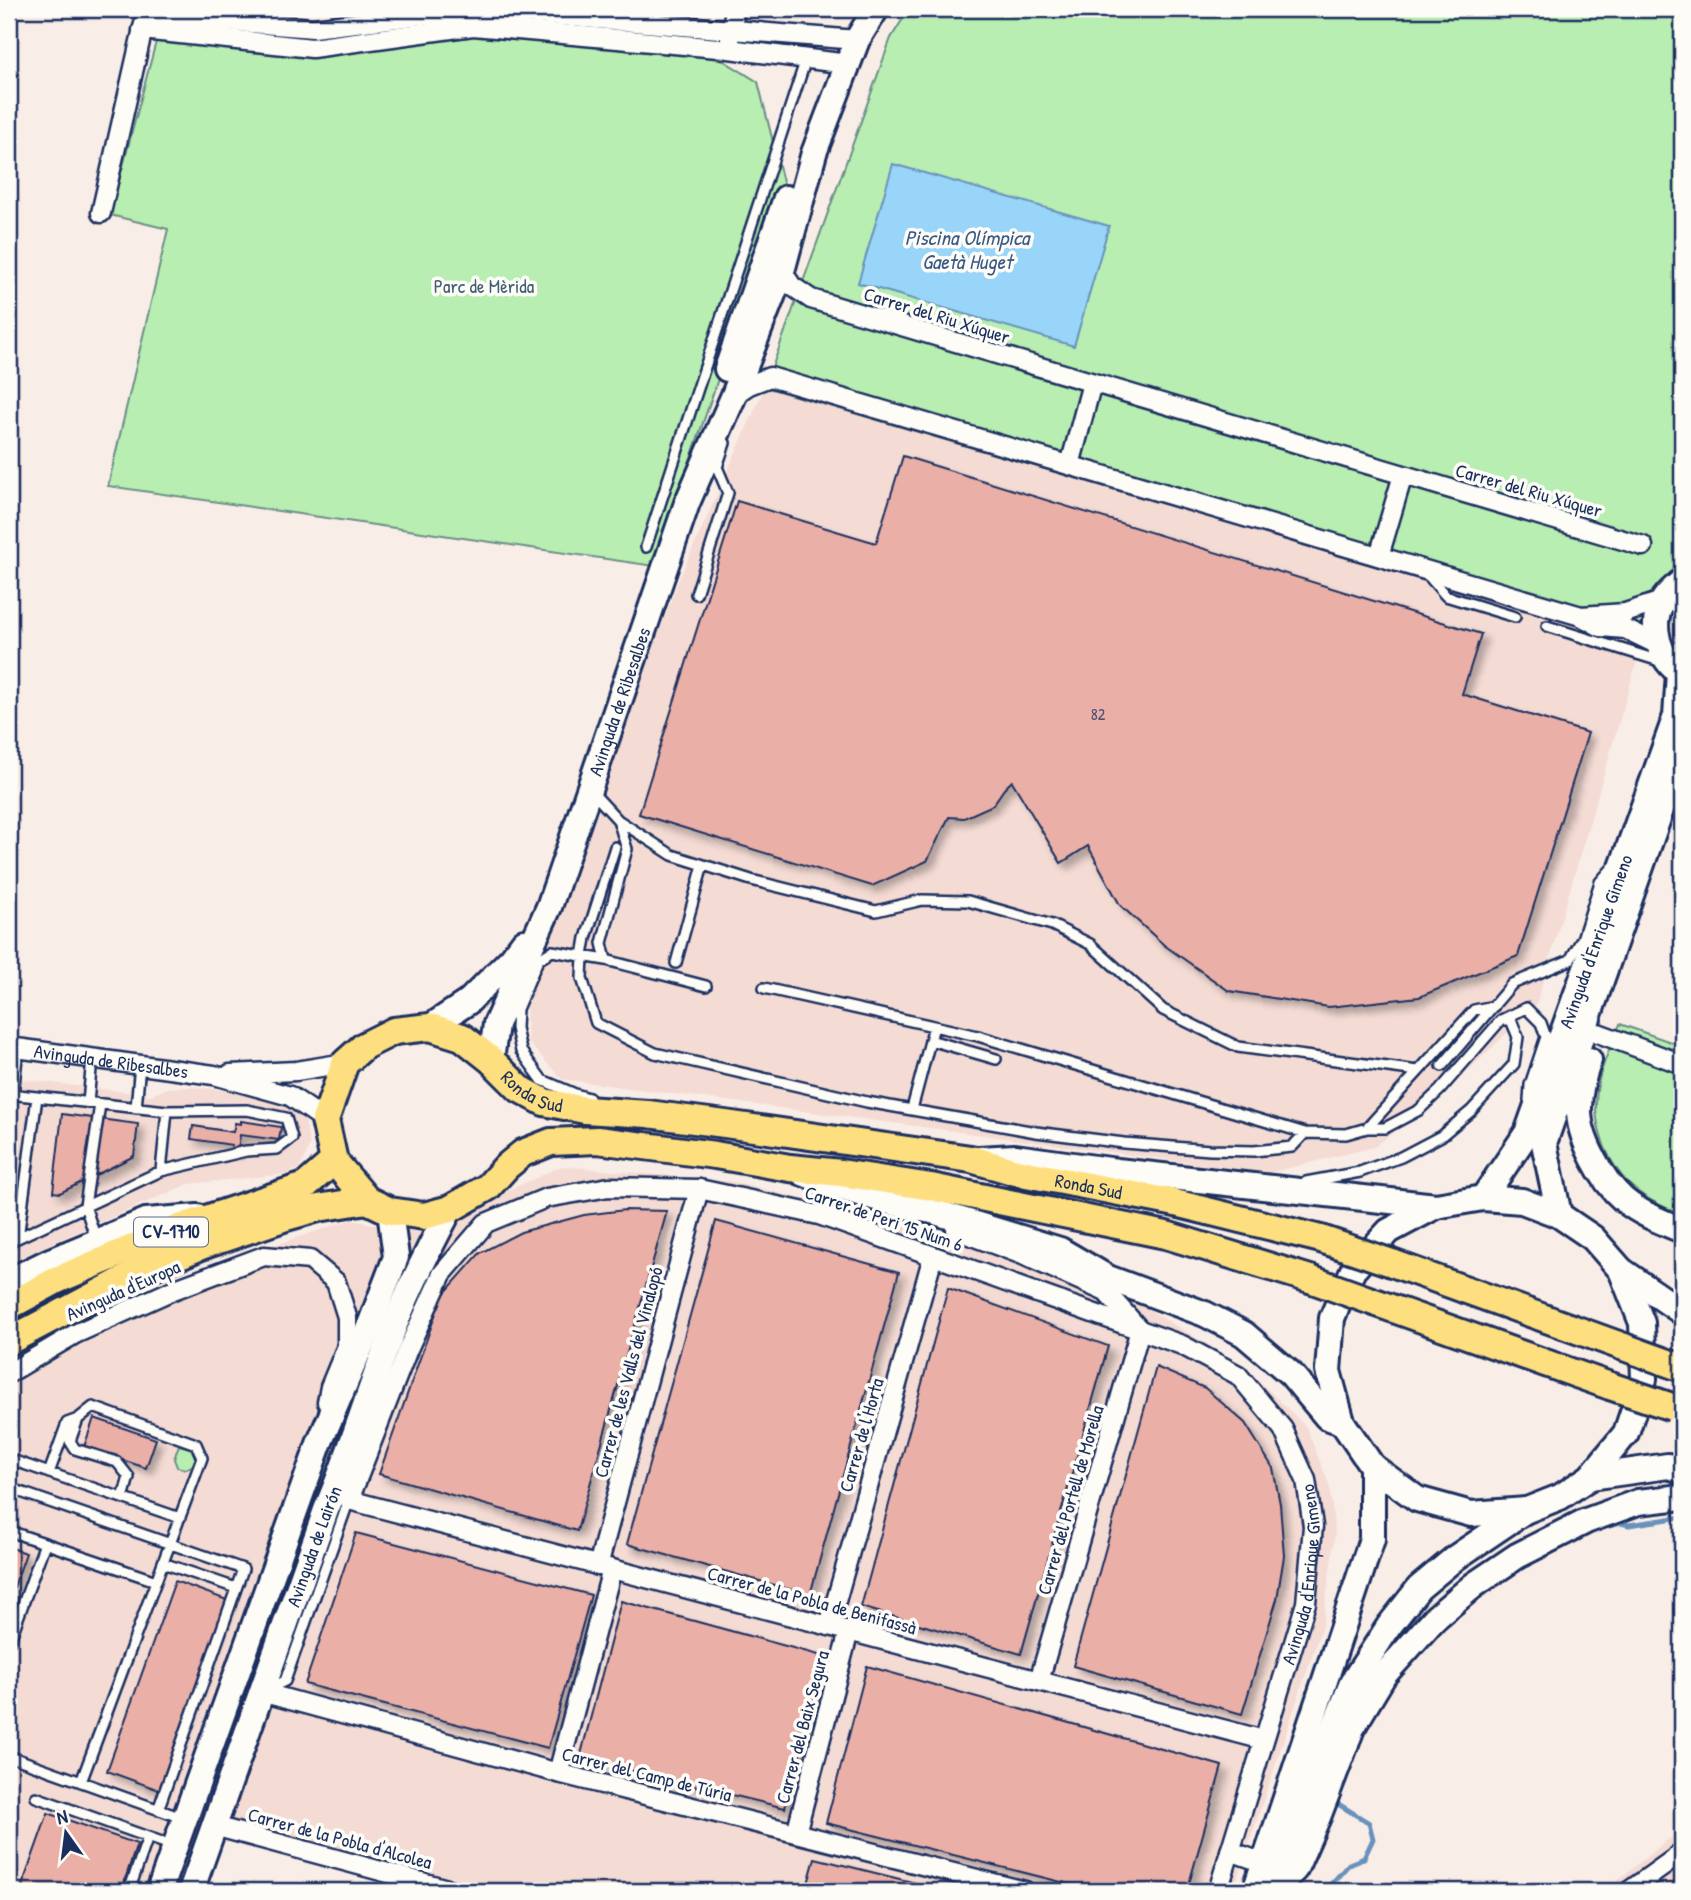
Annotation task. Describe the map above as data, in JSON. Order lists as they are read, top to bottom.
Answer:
{
  "streets": {
    "main road": [
      "Avinguda de Ribesalbes",
      "Avinguda d'Enrique Gimeno",
      "Ronda Sud",
      "CV-1710",
      "Avinguda de Lairón"
    ],
    "street": [
      "Carrer del Riu Xúquer",
      "Carrer de Peri 15 Num 6",
      "Avinguda d'Europa",
      "Carrer de les Valls del Vinalopó",
      "Carrer de l'Horta",
      "Carrer del Portell de Morella",
      "Carrer de la Pobla de Benifassà",
      "Carrer del Baix Segura",
      "Carrer del Camp de Túria",
      "Carrer de la Pobla d'Alcolea"
    ]
  },
  "crossings": [
    ["Carrer del Riu Xúquer", "Avinguda de Ribesalbes"],
    ["Avinguda de Ribesalbes", "Ronda Sud"],
    ["Avinguda d'Enrique Gimeno", "Carrer de Peri 15 Num 6"],
    ["Avinguda d'Enrique Gimeno", "Carrer del Portell de Morella"],
    ["Avinguda d'Enrique Gimeno", "Carrer de la Pobla de Benifassà"],
    ["Ronda Sud", "Avinguda de Lairón"],
    ["Carrer de Peri 15 Num 6", "Carrer de les Valls del Vinalopó"],
    ["Carrer de Peri 15 Num 6", "Carrer de l'Horta"],
    ["Carrer de Peri 15 Num 6", "Carrer del Portell de Morella"],
    ["Carrer de Peri 15 Num 6", "Avinguda de Lairón"],
    ["CV-1710", "Avinguda de Lairón"],
    ["Avinguda d'Europa", "Avinguda de Lairón"],
    ["Carrer de les Valls del Vinalopó", "Carrer de la Pobla de Benifassà"],
    ["Carrer de les Valls del Vinalopó", "Carrer del Camp de Túria"],
    ["Carrer de l'Horta", "Carrer de la Pobla de Benifassà"],
    ["Carrer del Portell de Morella", "Carrer de la Pobla de Benifassà"],
    ["Avinguda de Lairón", "Carrer de la Pobla de Benifassà"],
    ["Avinguda de Lairón", "Carrer del Camp de Túria"],
    ["Avinguda de Lairón", "Carrer de la Pobla d'Alcolea"],
    ["Carrer de la Pobla de Benifassà", "Carrer del Baix Segura"],
    ["Carrer del Baix Segura", "Carrer del Camp de Túria"]
  ],
  "water": ["Piscina Olímpica Gaetà Huget"],
  "parks": ["Parc de Mèrida"],
  "house_numbers": ["82"],
  "north": "top"
}
